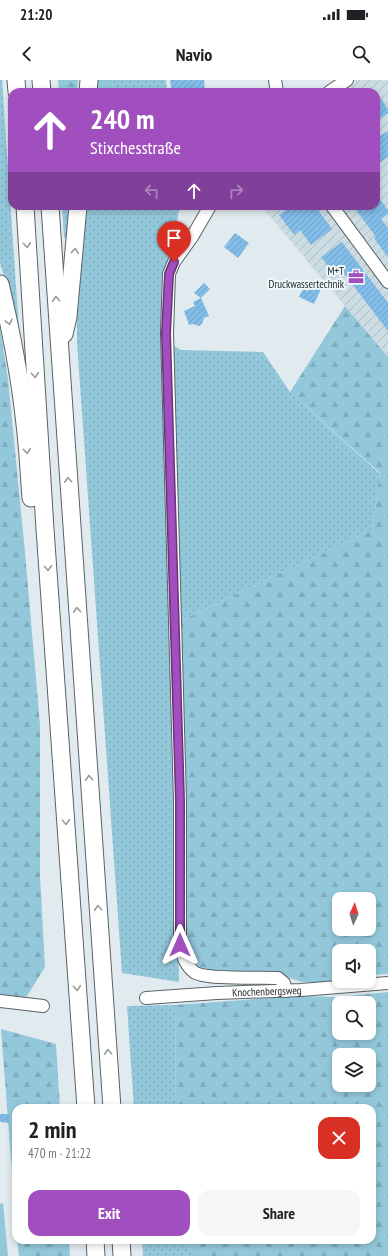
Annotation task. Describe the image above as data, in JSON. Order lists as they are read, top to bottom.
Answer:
{
  "streets": {
    "street": ["Knochenbergsweg"]
  },
  "places": {
    "office": ["M+T Druckwassertechnik"]
  },
  "north": "top",
  "page": {
    "status": "21:20",
    "header": "Navio",
    "turn": ["240 m", "Stixchesstraße"],
    "heading": ["2 min", "470 m · 21:22"],
    "buttons": ["Exit", "Share"]
  }
}
